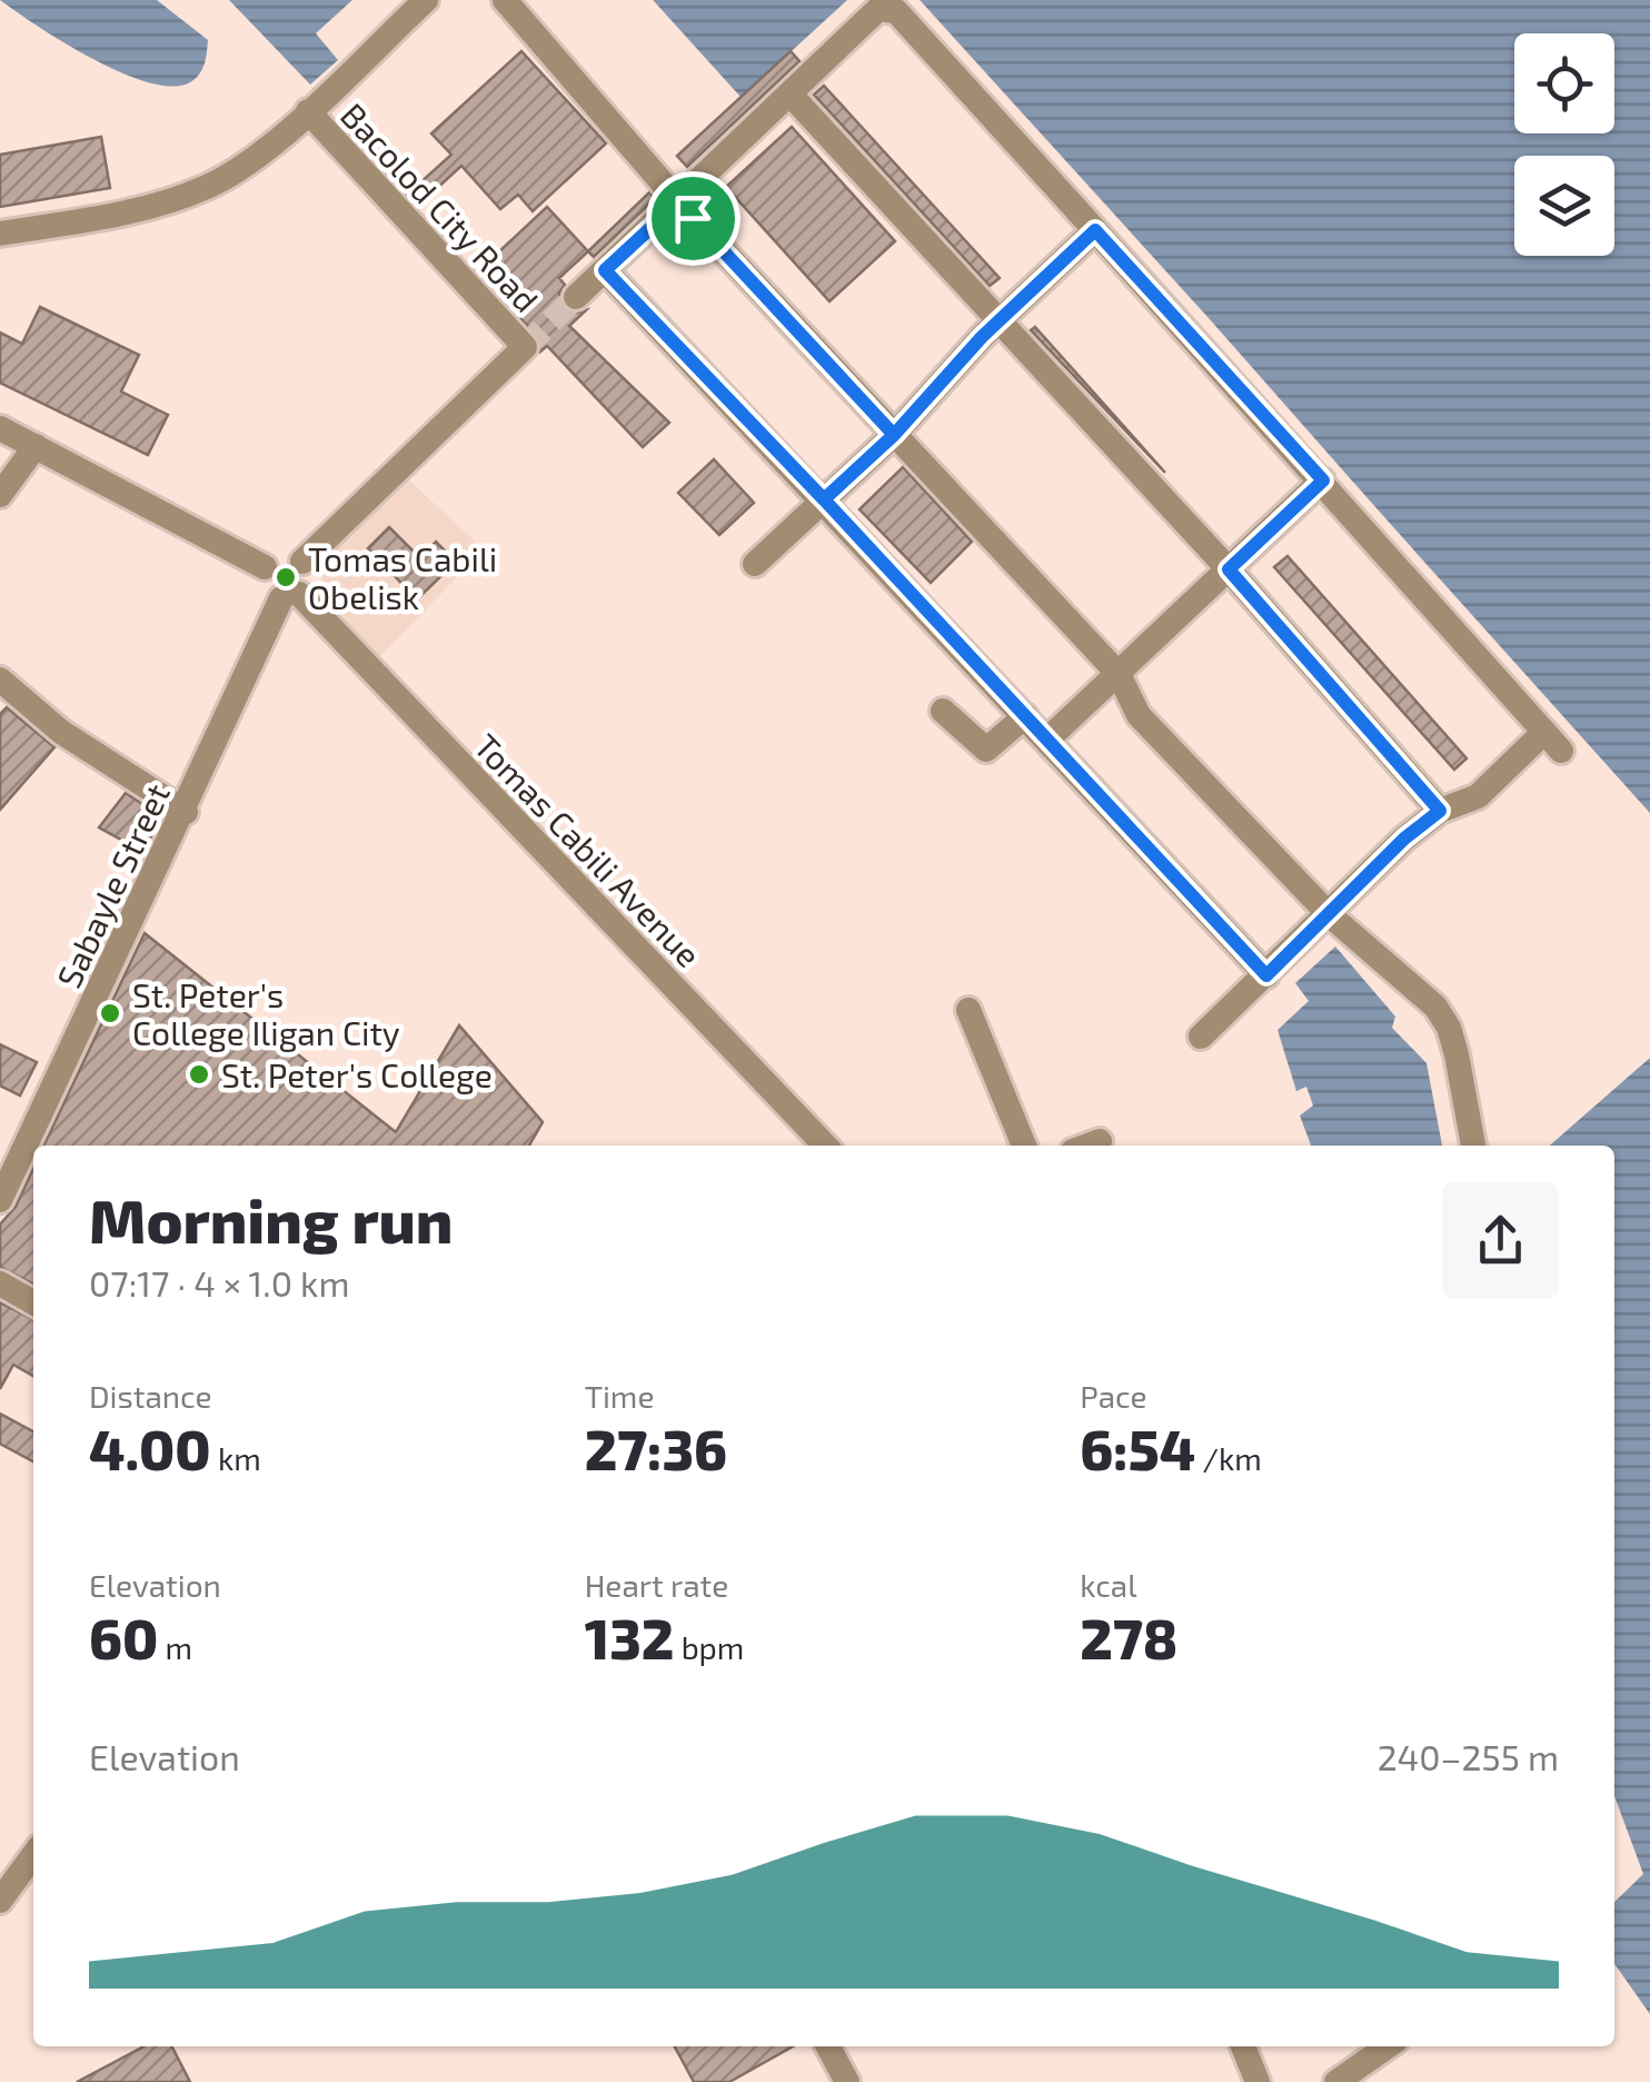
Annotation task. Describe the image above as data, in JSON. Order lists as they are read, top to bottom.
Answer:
{
  "streets": {
    "street": ["Bacolod City Road", "Tomas Cabili Avenue", "Sabayle Street"]
  },
  "crossings": [
    ["Bacolod City Road", "Tomas Cabili Avenue"],
    ["Bacolod City Road", "Sabayle Street"],
    ["Tomas Cabili Avenue", "Sabayle Street"]
  ],
  "places": ["Tomas Cabili Obelisk", "St. Peter's College Iligan City", "St. Peter's College"],
  "page": {
    "heading": ["Morning run", "07:17 · 4 × 1.0 km"],
    "stats": [
      ["Distance", "4.00 km"],
      ["Time", "27:36"],
      ["Pace", "6:54 /km"],
      ["Elevation", "60 m"],
      ["Heart rate", "132 bpm"],
      ["kcal", "278"]
    ],
    "chart": ["Elevation", "240–255 m"]
  }
}
